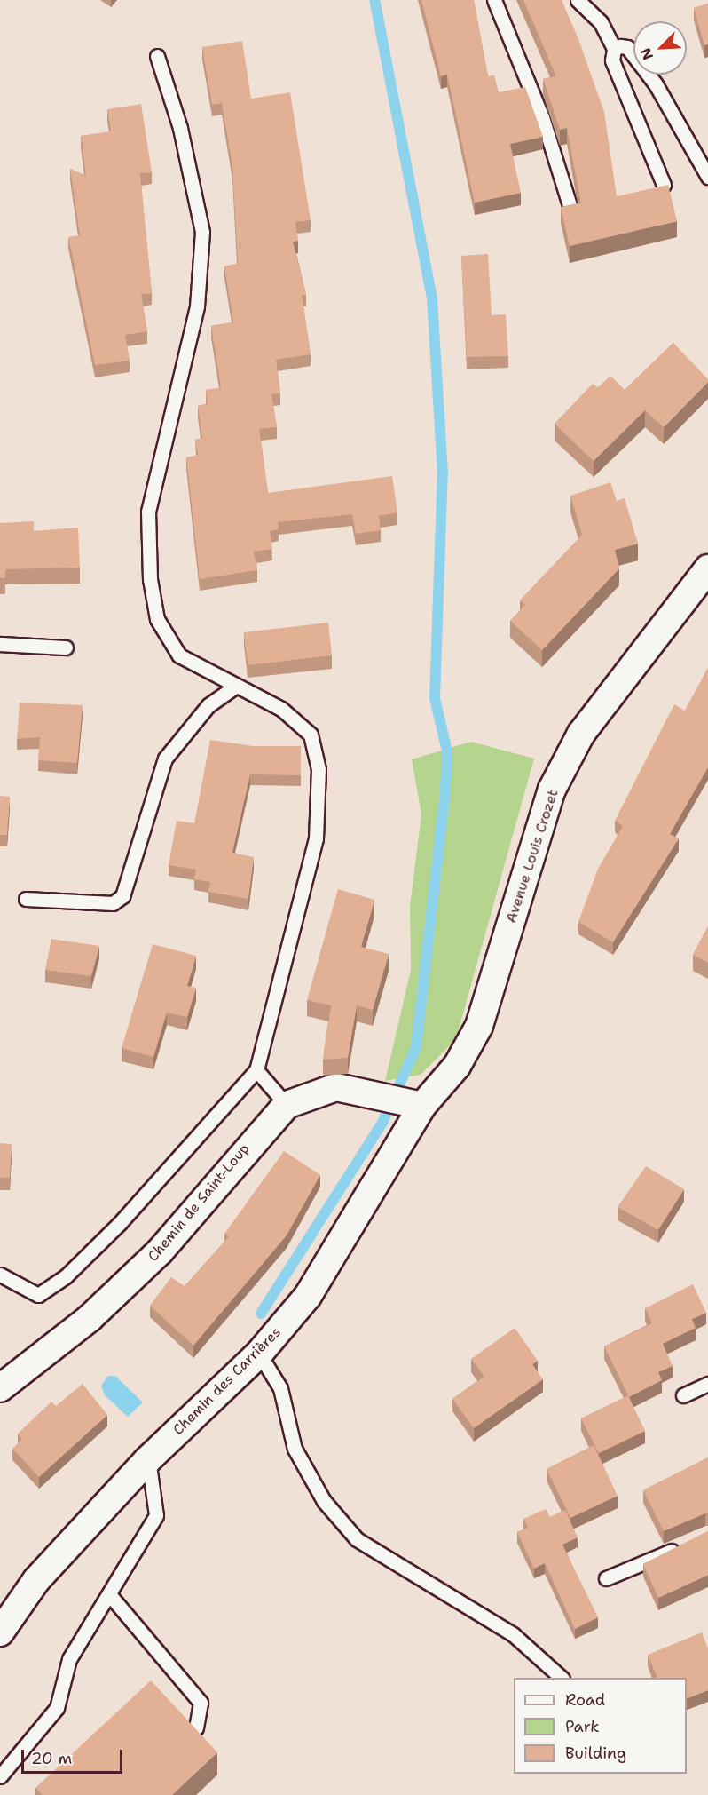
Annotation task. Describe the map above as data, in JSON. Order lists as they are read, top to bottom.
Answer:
{
  "streets": {
    "street": ["Avenue Louis Crozet", "Chemin de Saint-Loup", "Chemin des Carrières"]
  },
  "crossings": [
    ["Avenue Louis Crozet", "Chemin de Saint-Loup"],
    ["Avenue Louis Crozet", "Chemin des Carrières"],
    ["Chemin de Saint-Loup", "Chemin des Carrières"]
  ],
  "legend": ["Road", "Park", "Building"],
  "scale_bar": "20 m",
  "north": "bottom left"
}
